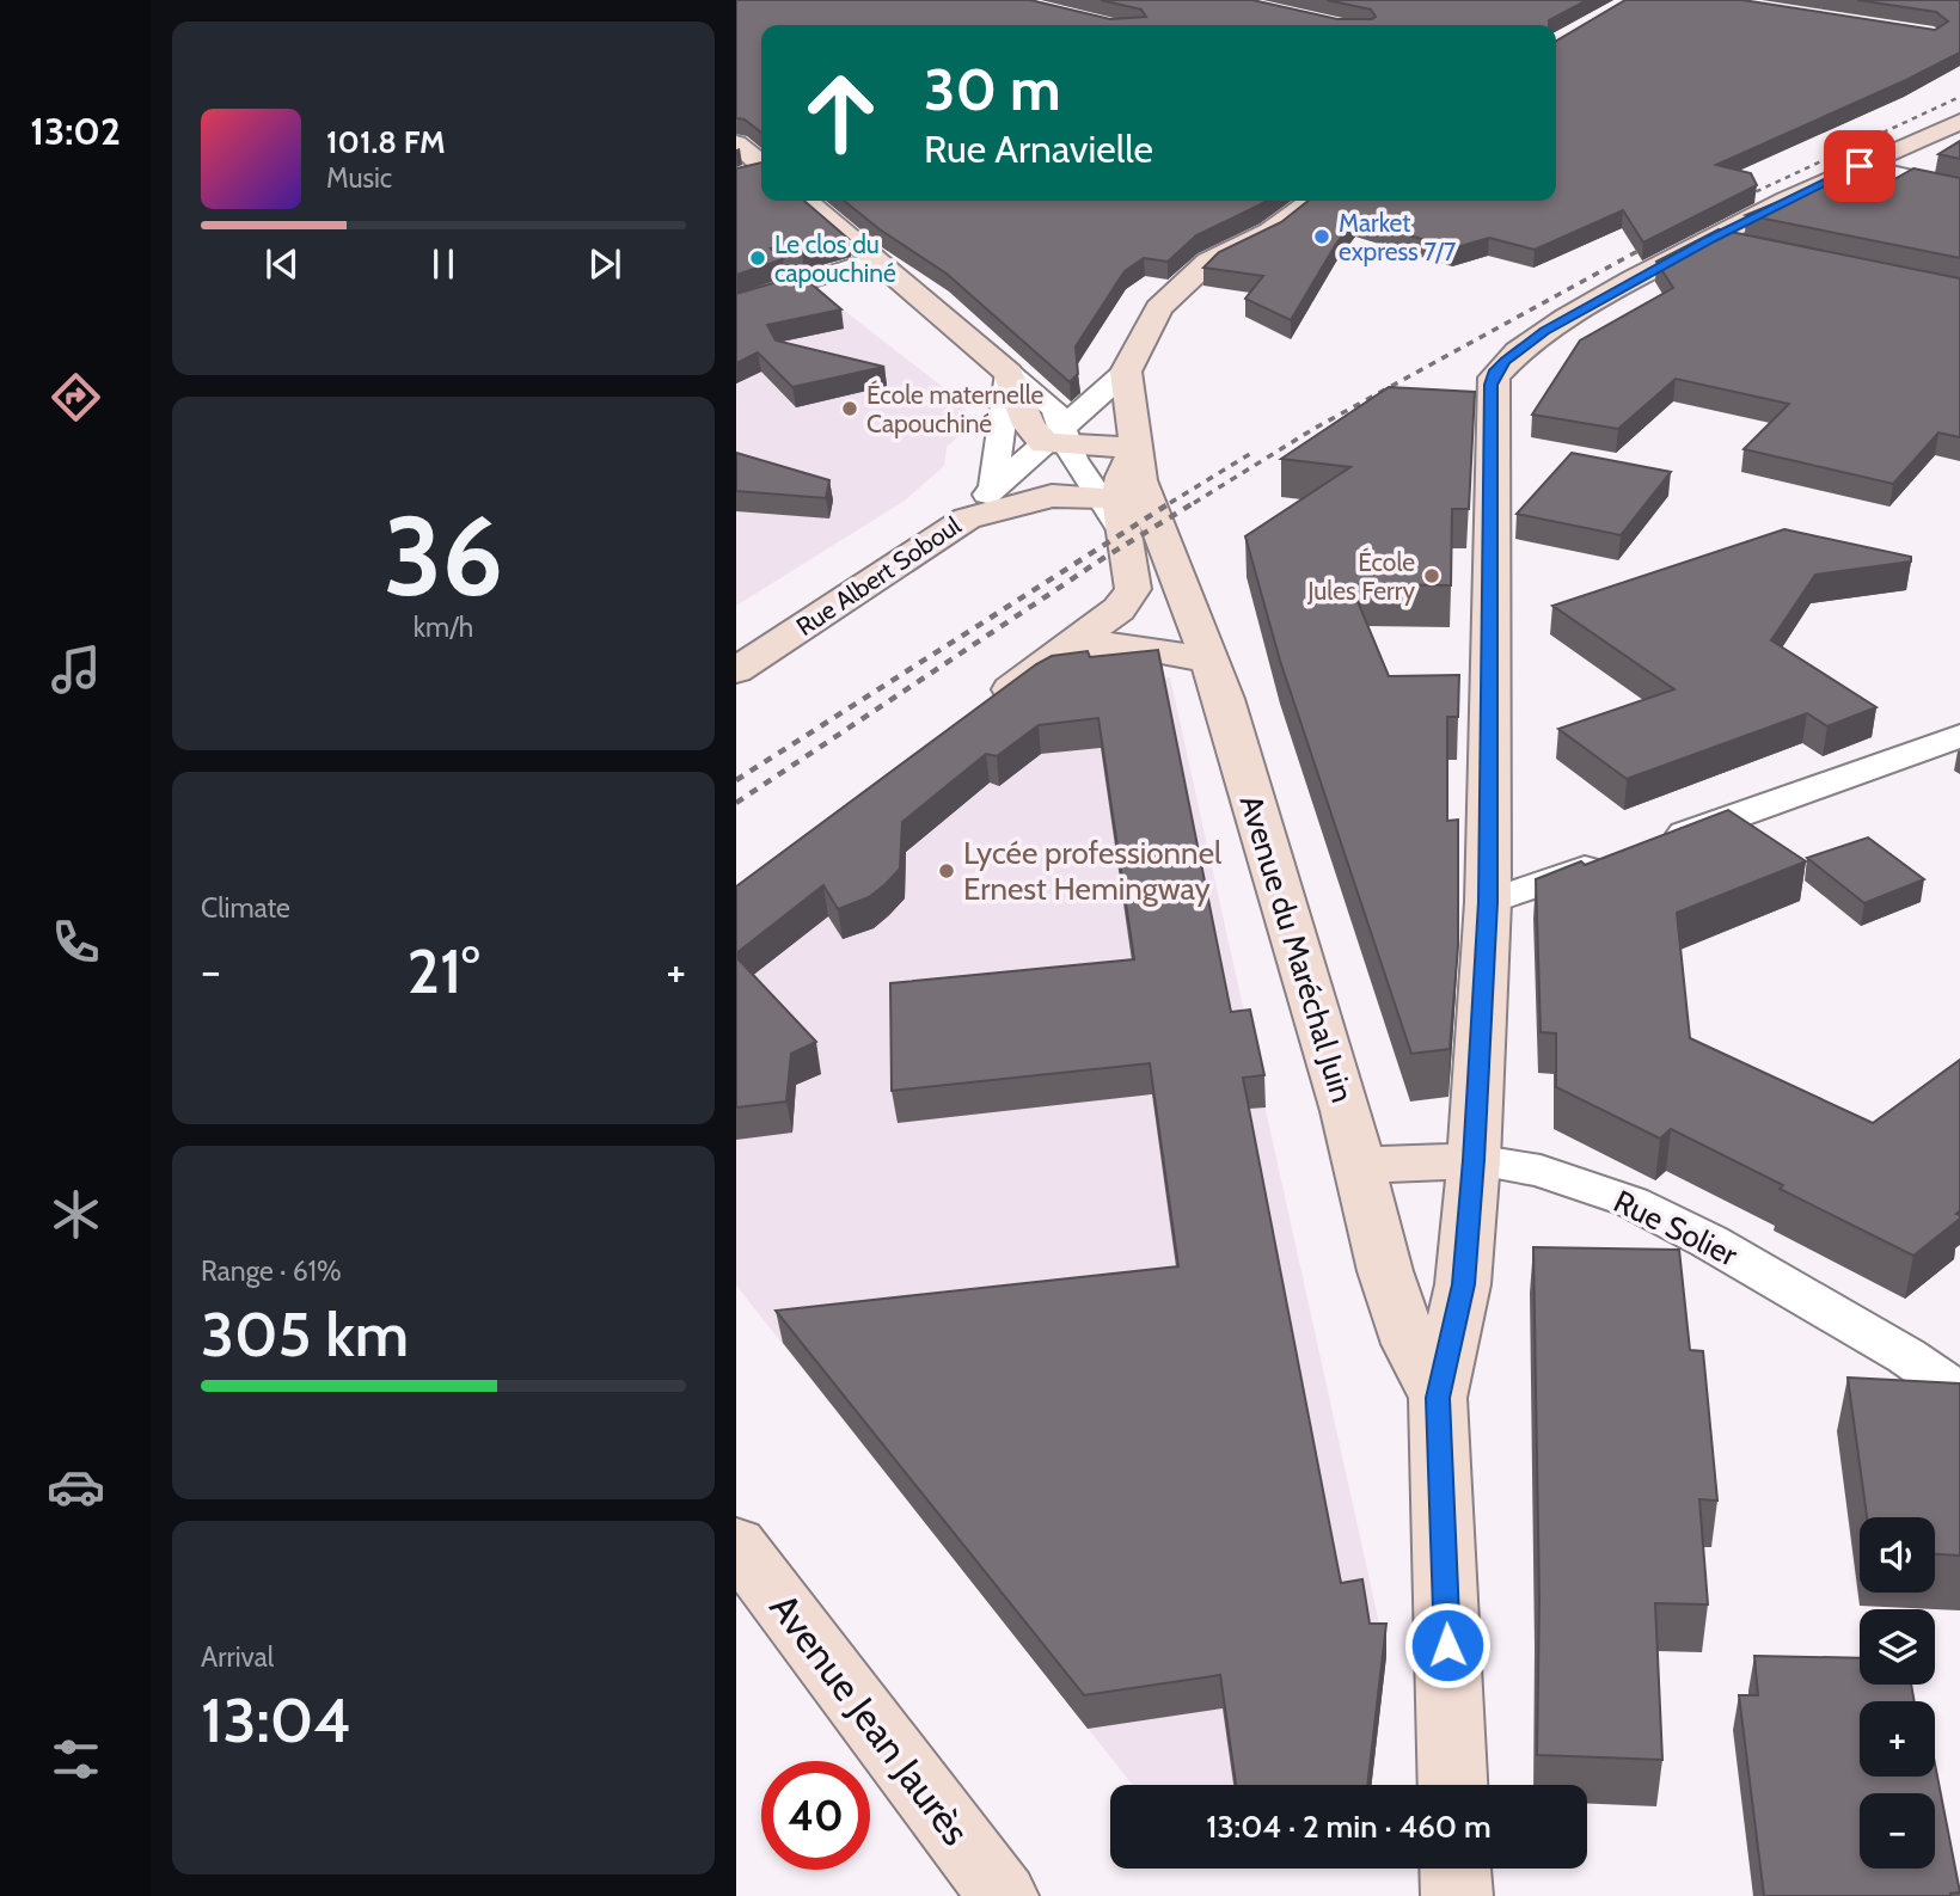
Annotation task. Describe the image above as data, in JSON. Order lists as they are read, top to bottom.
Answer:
{
  "streets": {
    "street": [
      "Rue Albert Soboul",
      "Avenue du Maréchal Juin",
      "Rue Solier",
      "Avenue Jean Jaurès"
    ]
  },
  "crossings": [
    ["Rue Albert Soboul", "Avenue du Maréchal Juin"],
    ["Avenue du Maréchal Juin", "Rue Solier"]
  ],
  "places": [
    "Market express 7/7",
    "Le clos du capouchiné",
    "École maternelle Capouchiné",
    "École Jules Ferry",
    "Lycée professionnel Ernest Hemingway"
  ],
  "page": {
    "tabs": "13:02",
    "turn": ["30 m", "Rue Arnavielle"],
    "song": ["101.8 FM", "Music"],
    "tile": [
      ["36", "km/h"],
      "Climate",
      ["Range · 61%", "305 km"],
      ["Arrival", "13:04"]
    ],
    "heat": ["−", "21°", "+"],
    "map_buttons": ["+", "−"],
    "limit": "40",
    "trip": "13:04 · 2 min · 460 m"
  }
}
